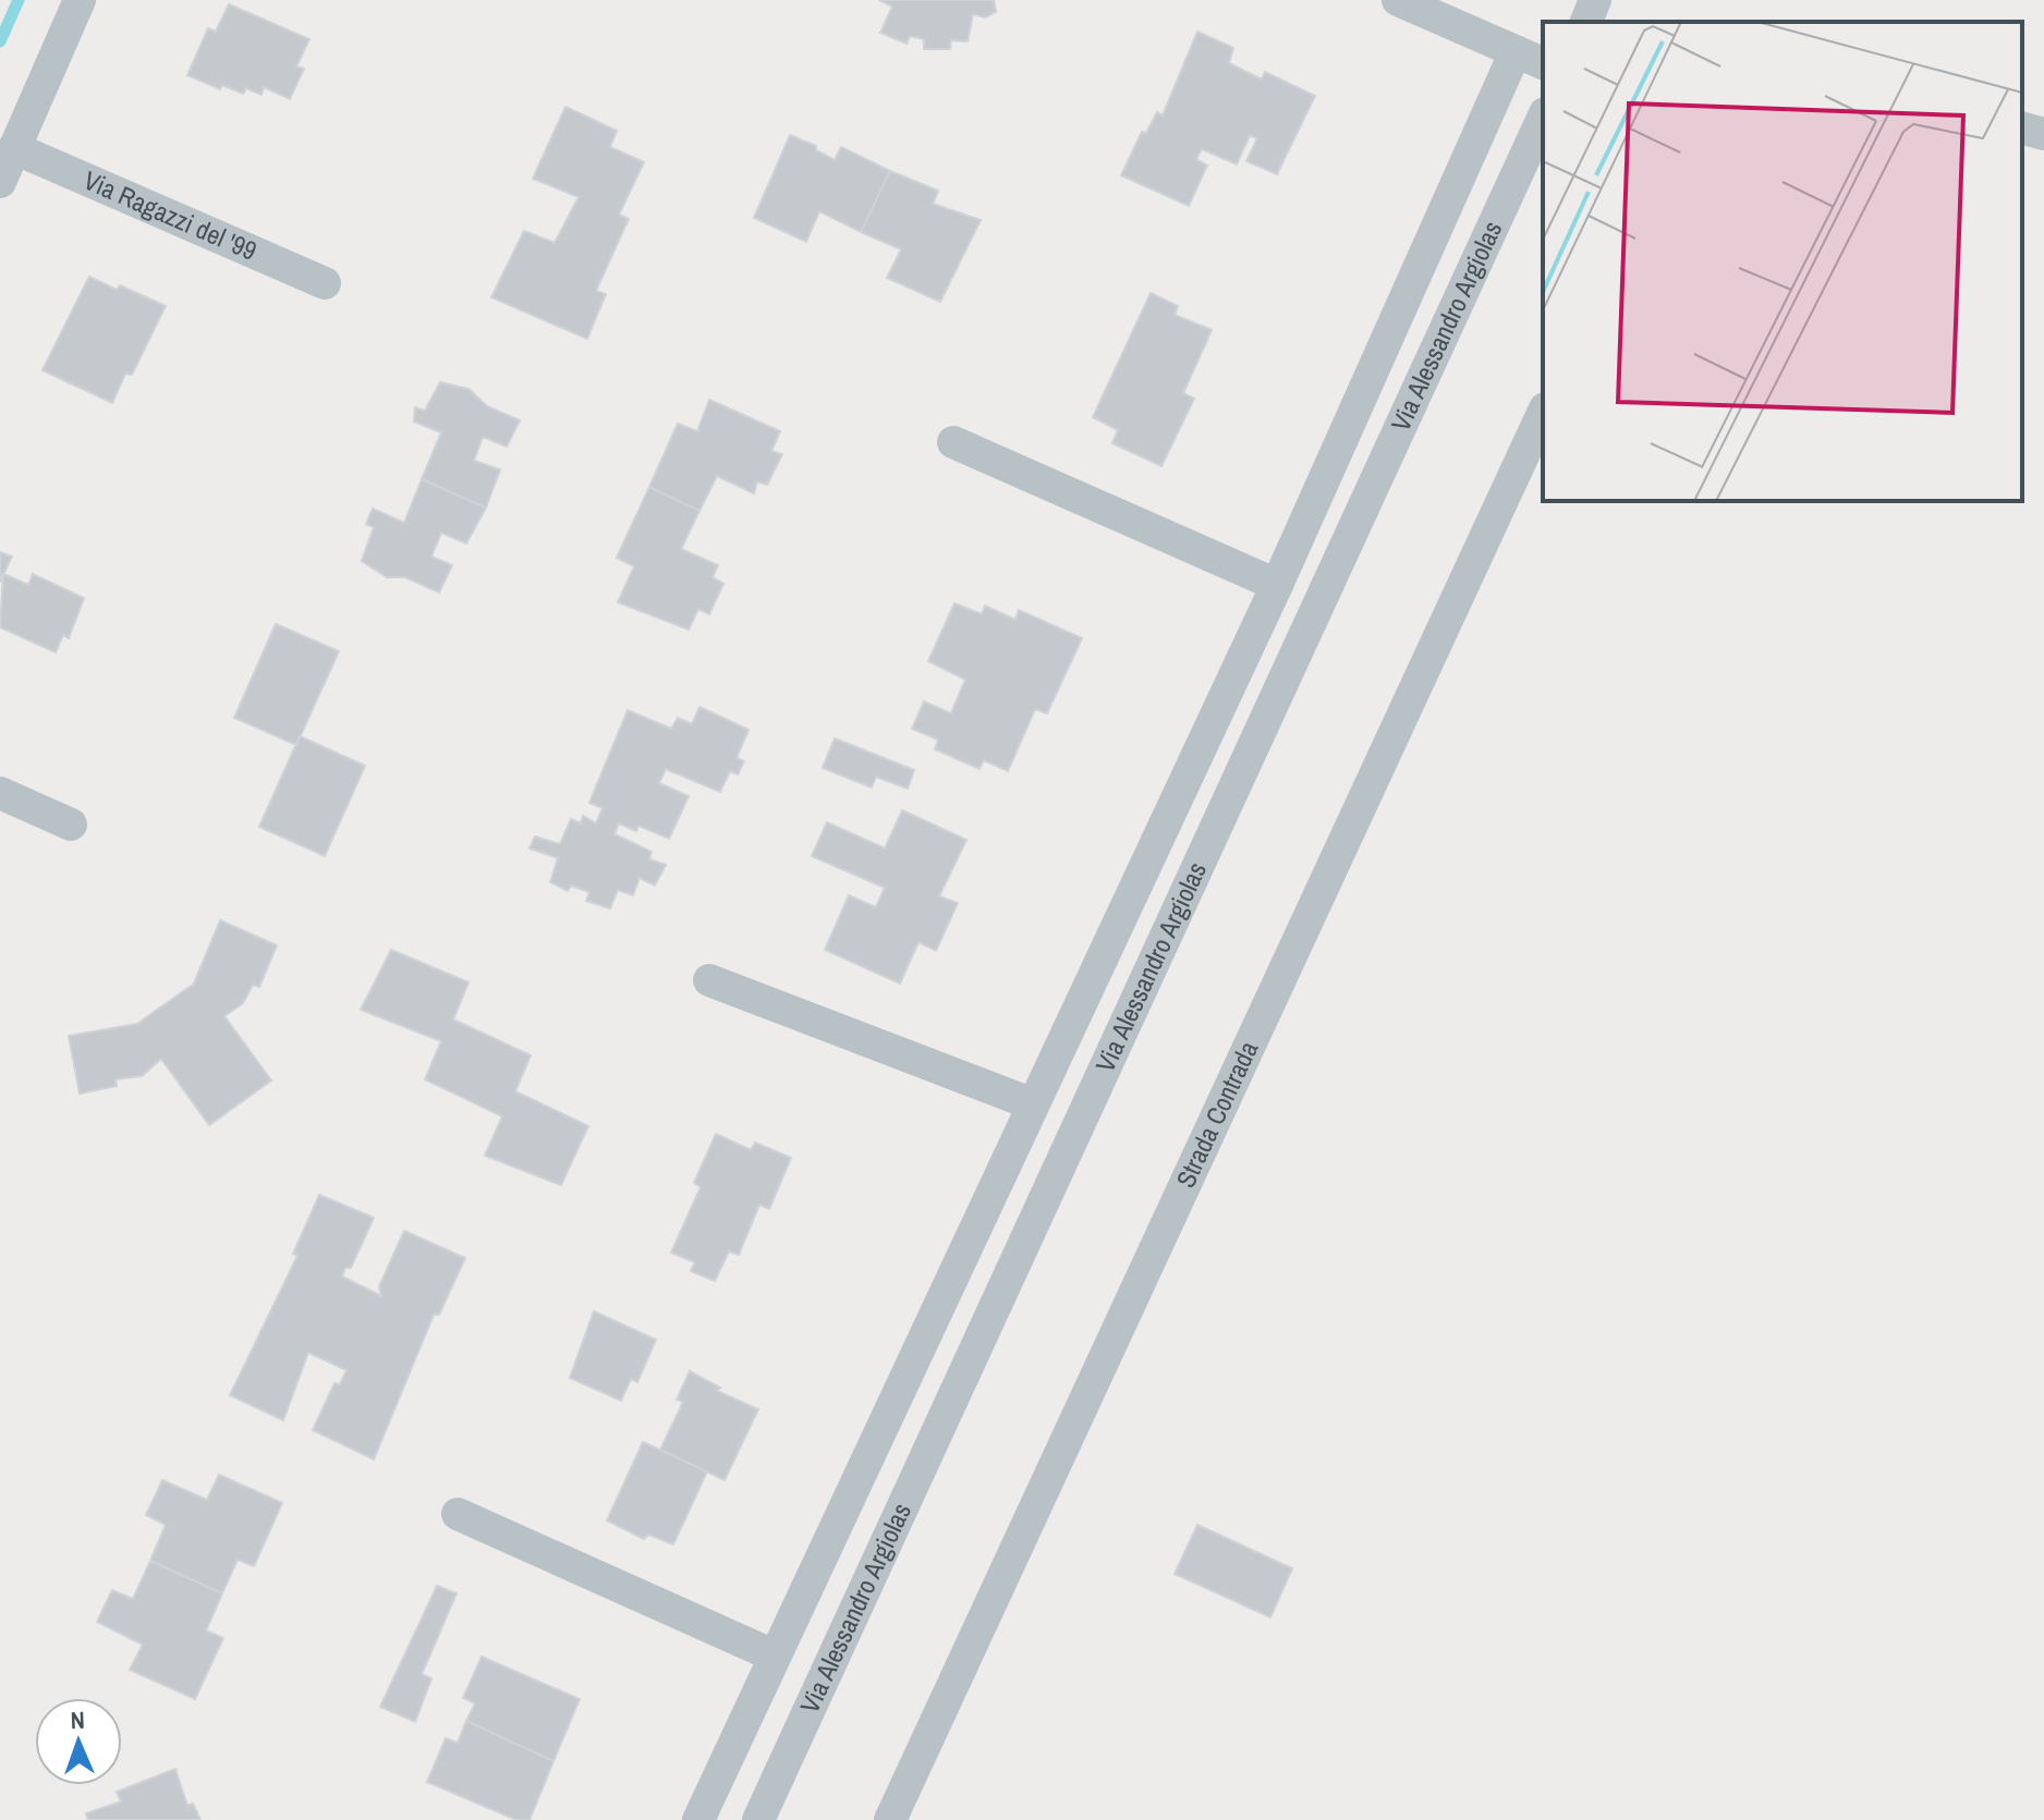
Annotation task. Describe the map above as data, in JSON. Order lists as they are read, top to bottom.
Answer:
{
  "streets": {
    "street": ["Via Ragazzi del '99", "Via Alessandro Argiolas", "Strada Contrada"]
  },
  "north": "top"
}
